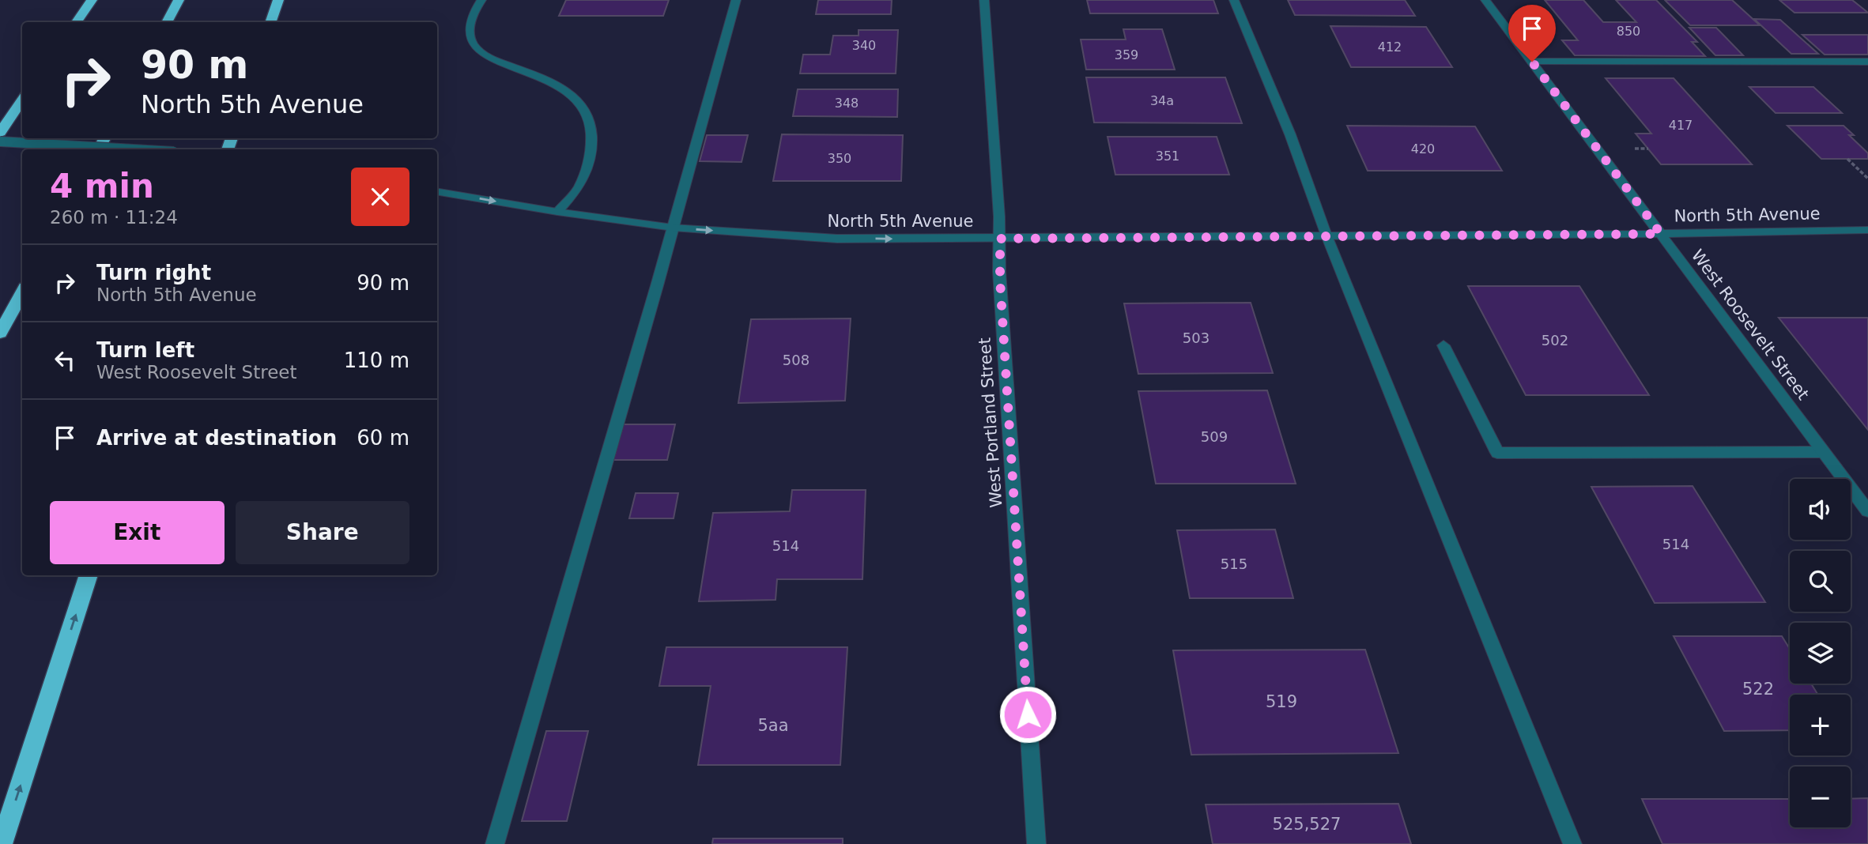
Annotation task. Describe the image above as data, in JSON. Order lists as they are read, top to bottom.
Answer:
{
  "streets": {
    "street": ["North 5th Avenue", "West Roosevelt Street", "West Portland Street"]
  },
  "crossings": [
    ["North 5th Avenue", "West Roosevelt Street"],
    ["North 5th Avenue", "West Portland Street"]
  ],
  "house_numbers": [
    "850",
    "340",
    "412",
    "359",
    "34a",
    "348",
    "417",
    "420",
    "351",
    "350",
    "503",
    "502",
    "508",
    "509",
    "514",
    "514",
    "515",
    "522",
    "519",
    "5aa",
    "525,527"
  ],
  "page": {
    "turn": ["90 m", "North 5th Avenue"],
    "heading": ["4 min", "260 m · 11:24"],
    "list": [
      {
        "name": "Turn right",
        "note": "North 5th Avenue",
        "value": "90 m"
      },
      {
        "name": "Turn left",
        "note": "West Roosevelt Street",
        "value": "110 m"
      },
      {
        "name": "Arrive at destination",
        "value": "60 m"
      }
    ],
    "map_buttons": ["+", "−"],
    "buttons": ["Exit", "Share"]
  }
}
